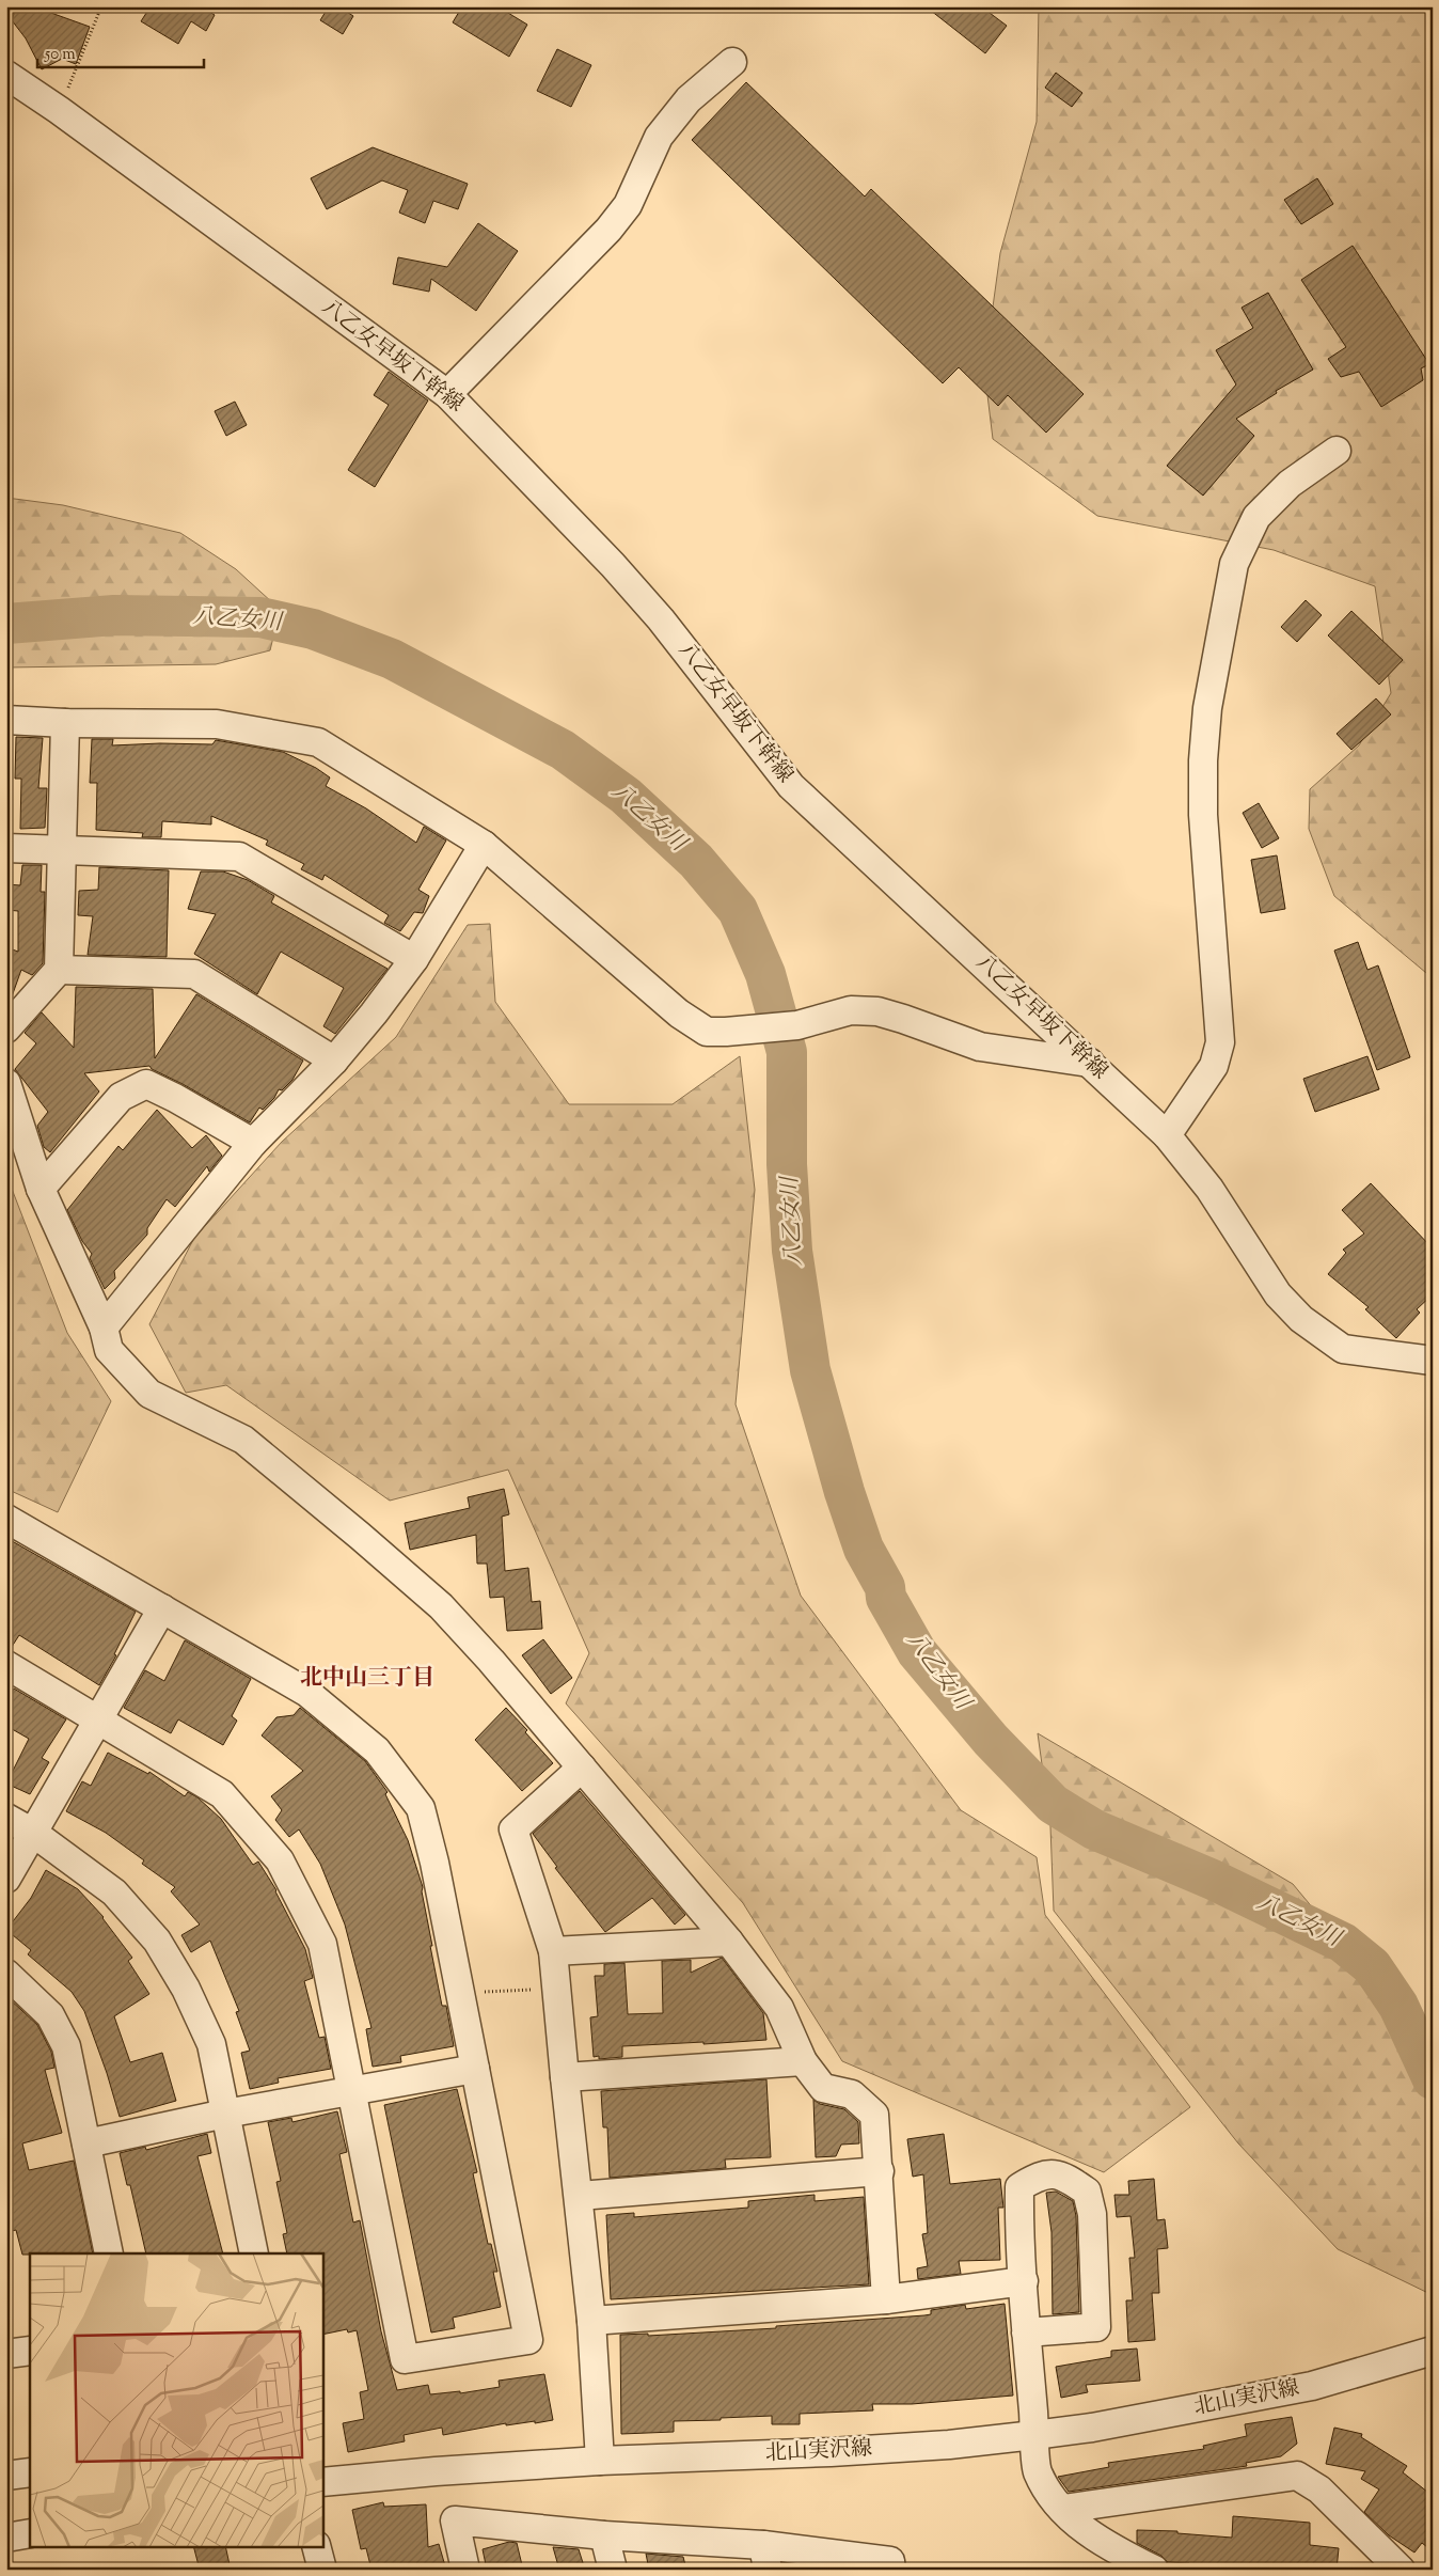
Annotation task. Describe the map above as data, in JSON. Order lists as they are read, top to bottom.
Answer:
{
  "streets": {
    "street": ["八乙女早坂下幹線", "北山実沢線"]
  },
  "districts": ["北中山三丁目"],
  "water": ["八乙女川"],
  "scale_bar": "50 m"
}
